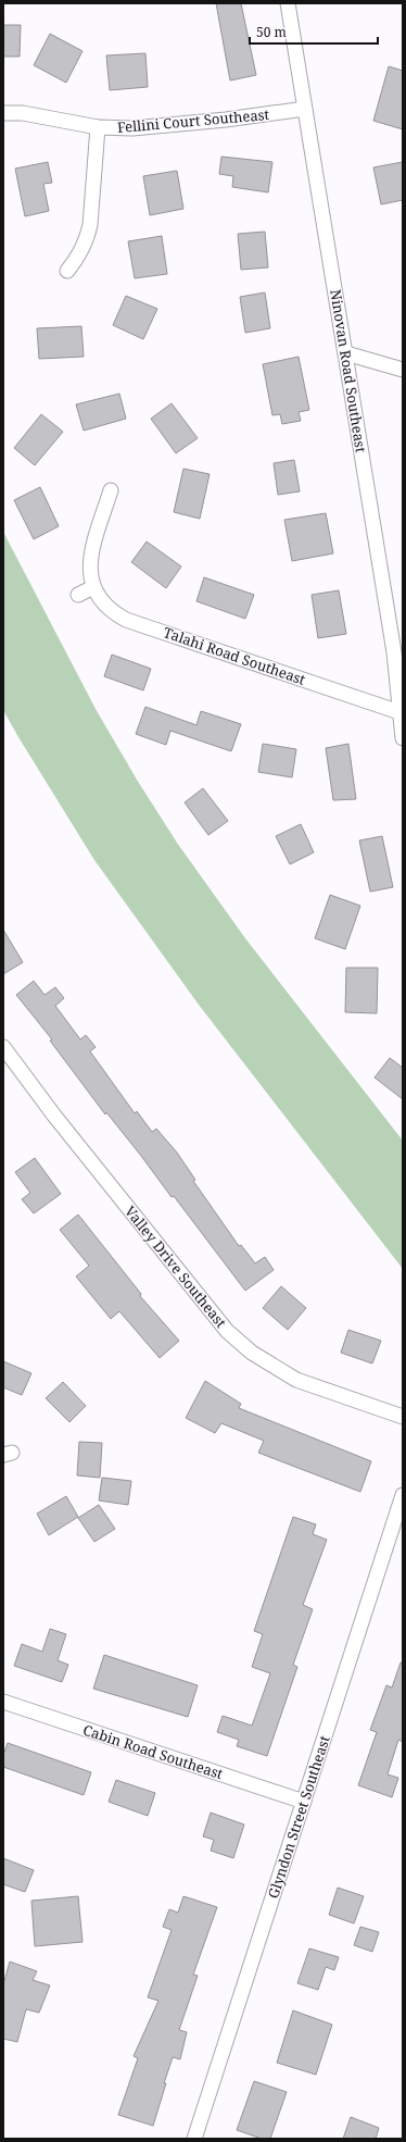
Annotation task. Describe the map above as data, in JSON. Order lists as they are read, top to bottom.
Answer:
{
  "streets": {
    "street": [
      "Fellini Court Southeast",
      "Ninovan Road Southeast",
      "Talahi Road Southeast",
      "Valley Drive Southeast",
      "Cabin Road Southeast",
      "Glyndon Street Southeast"
    ]
  },
  "crossings": [
    ["Fellini Court Southeast", "Ninovan Road Southeast"],
    ["Ninovan Road Southeast", "Talahi Road Southeast"],
    ["Cabin Road Southeast", "Glyndon Street Southeast"]
  ],
  "scale_bar": "50 m"
}
